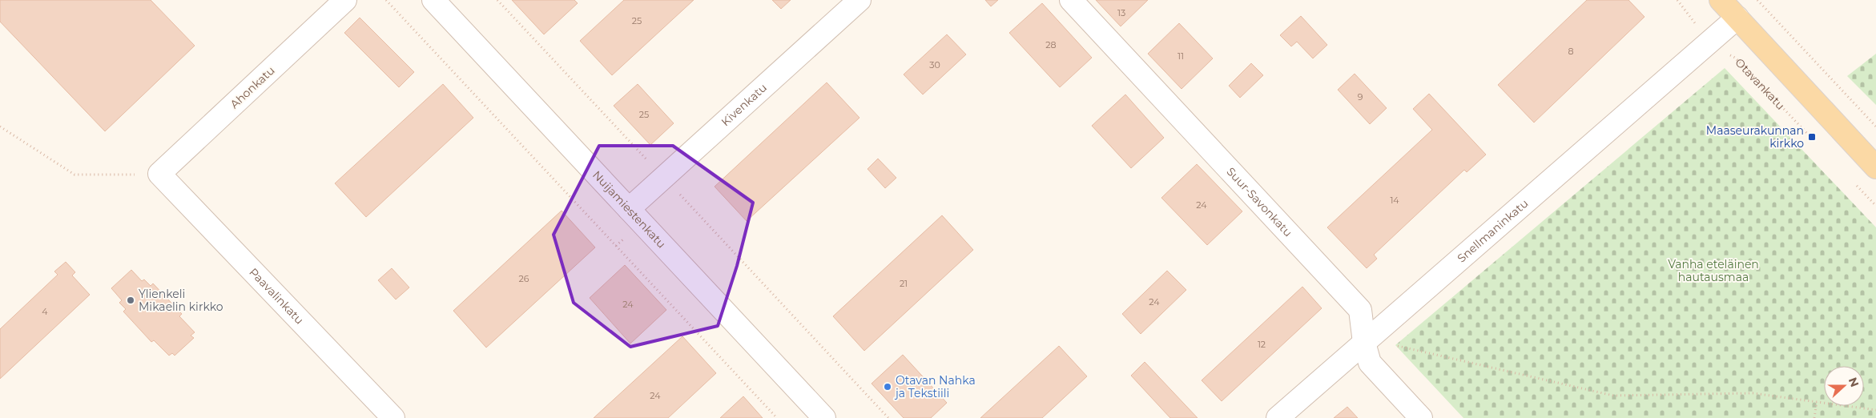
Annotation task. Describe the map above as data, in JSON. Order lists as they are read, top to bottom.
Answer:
{
  "streets": {
    "street": [
      "Ahonkatu",
      "Kivenkatu",
      "Suur-Savonkatu",
      "Nuijamiestenkatu",
      "Snellmaninkatu",
      "Paavalinkatu"
    ],
    "path": ["Otavankatu"]
  },
  "crossings": [
    ["Otavankatu", "Snellmaninkatu"],
    ["Ahonkatu", "Paavalinkatu"],
    ["Kivenkatu", "Nuijamiestenkatu"],
    ["Suur-Savonkatu", "Snellmaninkatu"]
  ],
  "parks": ["Vanha eteläinen hautausmaa"],
  "places": {
    "transit": ["Maaseurakunnan kirkko"],
    "other": ["Ylienkeli Mikaelin kirkko", "Otavan Nahka ja Tekstiili"]
  },
  "house_numbers": [
    "13",
    "25",
    "28",
    "8",
    "11",
    "30",
    "9",
    "25",
    "14",
    "24",
    "26",
    "21",
    "24",
    "24",
    "4",
    "12",
    "24"
  ],
  "north": "right"
}
